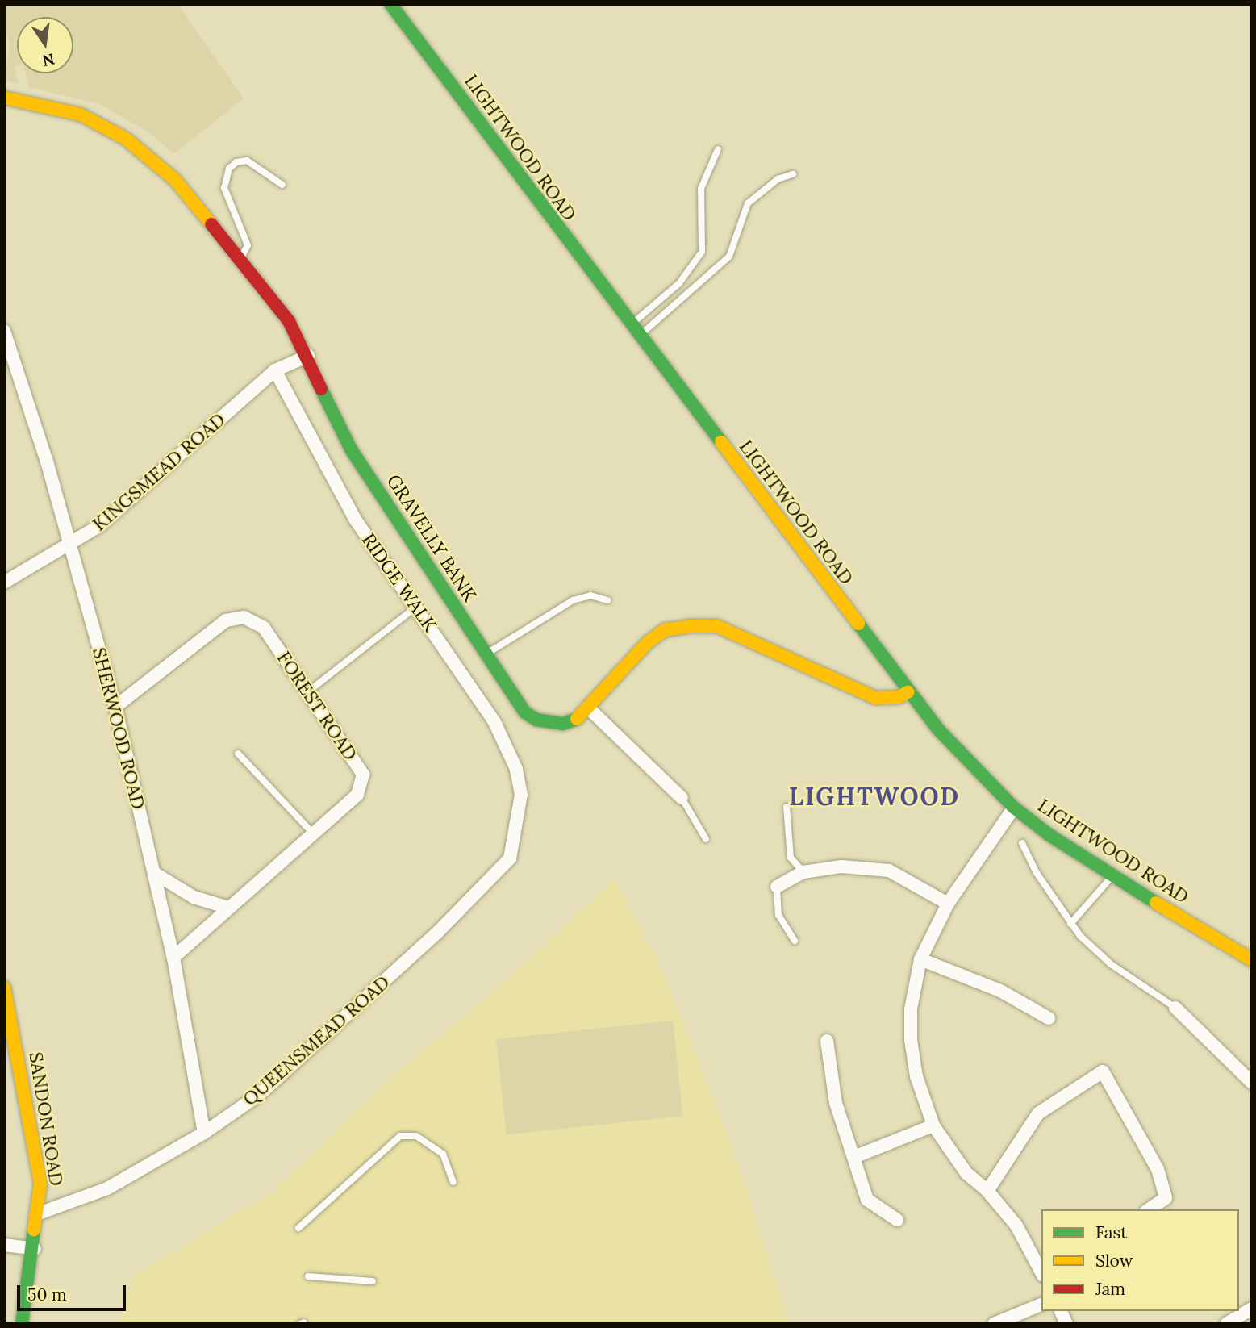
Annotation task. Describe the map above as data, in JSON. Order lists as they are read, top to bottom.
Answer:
{
  "streets": {
    "main road": ["LIGHTWOOD ROAD", "GRAVELLY BANK", "SANDON ROAD"],
    "street": [
      "KINGSMEAD ROAD",
      "RIDGE WALK",
      "FOREST ROAD",
      "SHERWOOD ROAD",
      "QUEENSMEAD ROAD"
    ]
  },
  "crossings": [
    ["LIGHTWOOD ROAD", "GRAVELLY BANK"],
    ["KINGSMEAD ROAD", "GRAVELLY BANK"],
    ["KINGSMEAD ROAD", "RIDGE WALK"],
    ["KINGSMEAD ROAD", "SHERWOOD ROAD"],
    ["RIDGE WALK", "QUEENSMEAD ROAD"],
    ["FOREST ROAD", "SHERWOOD ROAD"],
    ["SHERWOOD ROAD", "QUEENSMEAD ROAD"],
    ["QUEENSMEAD ROAD", "SANDON ROAD"]
  ],
  "districts": ["LIGHTWOOD"],
  "legend": ["Fast", "Slow", "Jam"],
  "scale_bar": "50 m",
  "north": "bottom"
}
